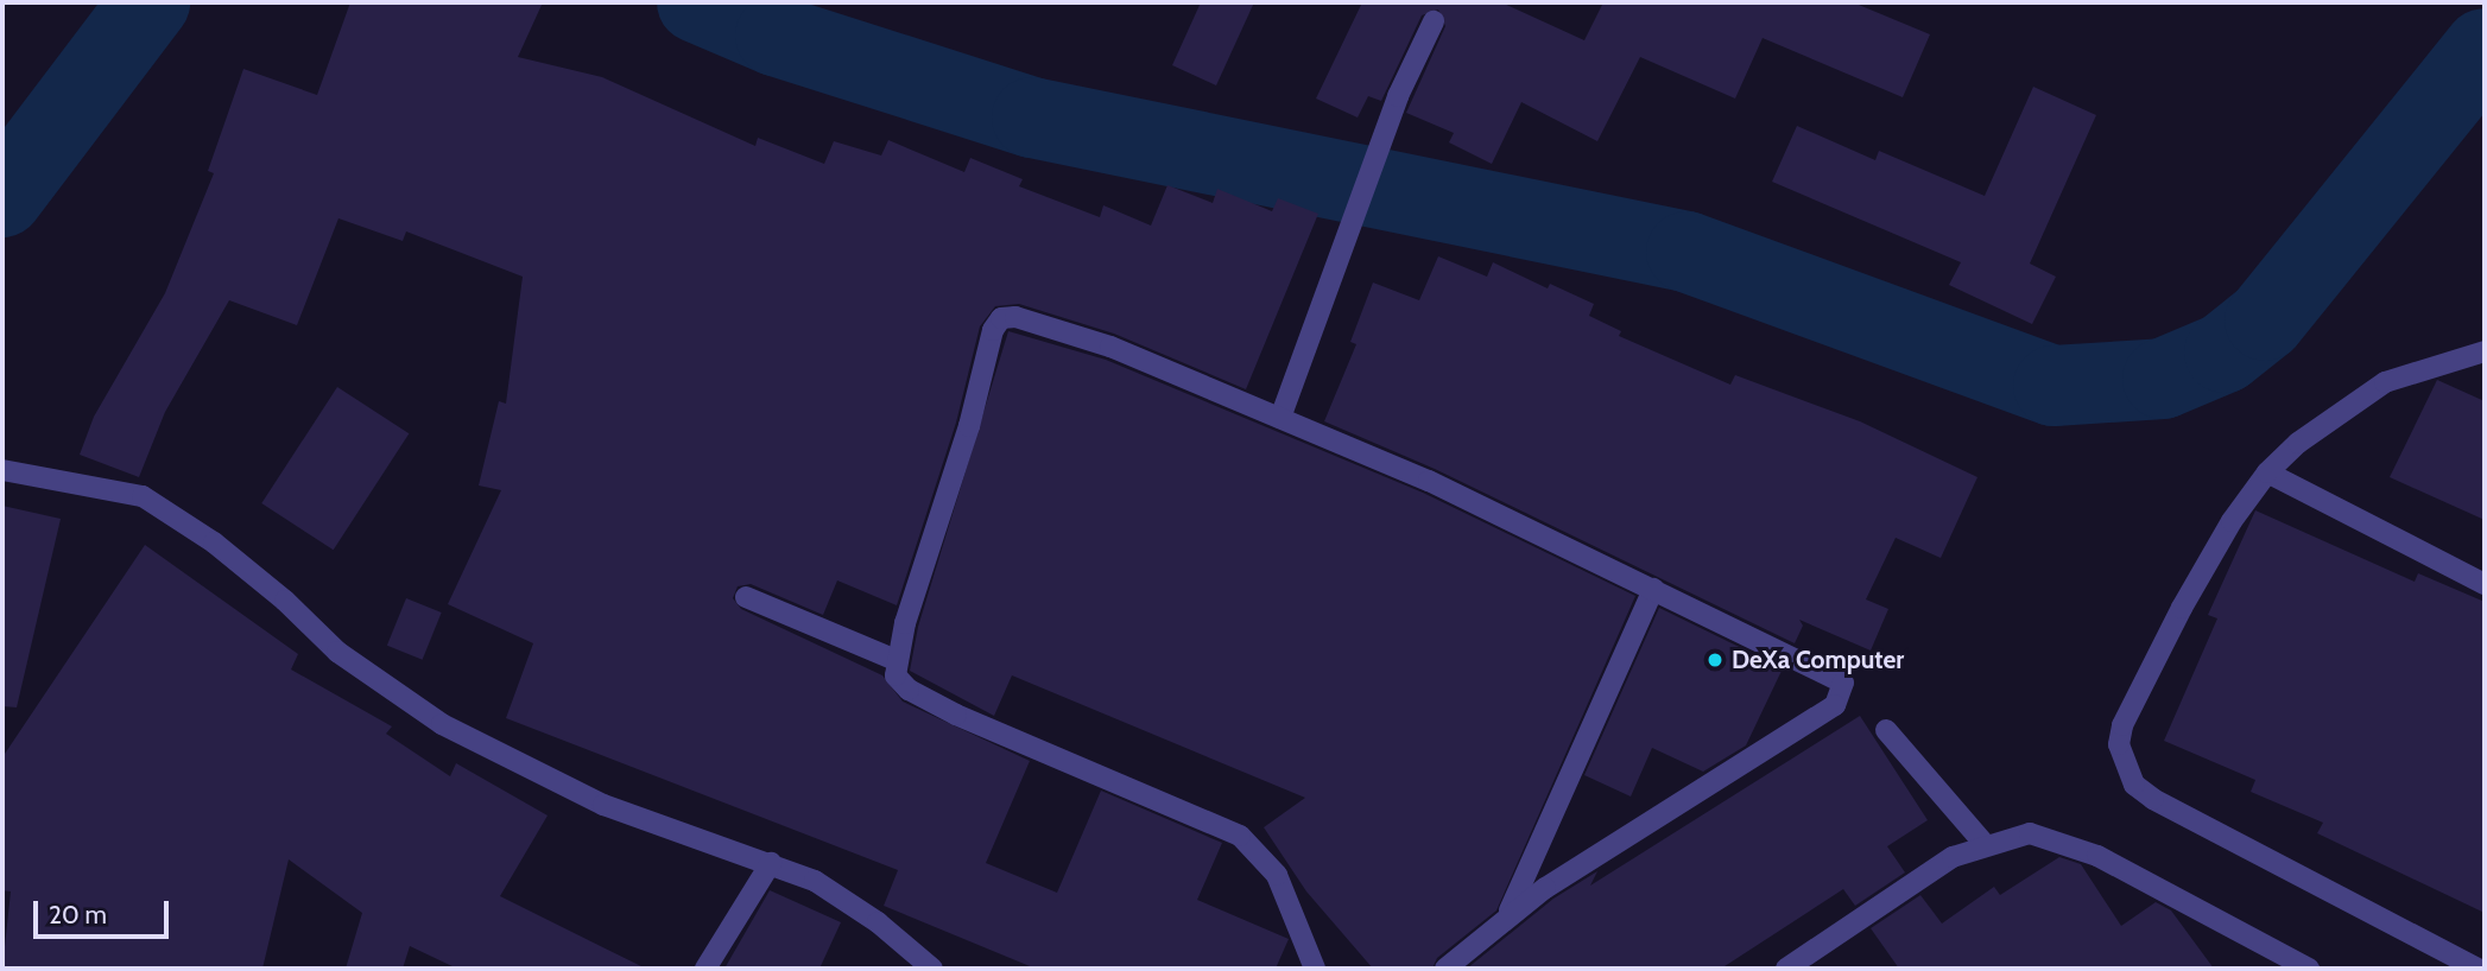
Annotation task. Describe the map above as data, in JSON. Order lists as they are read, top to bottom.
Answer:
{
  "places": ["DeXa Computer"],
  "scale_bar": "20 m"
}
